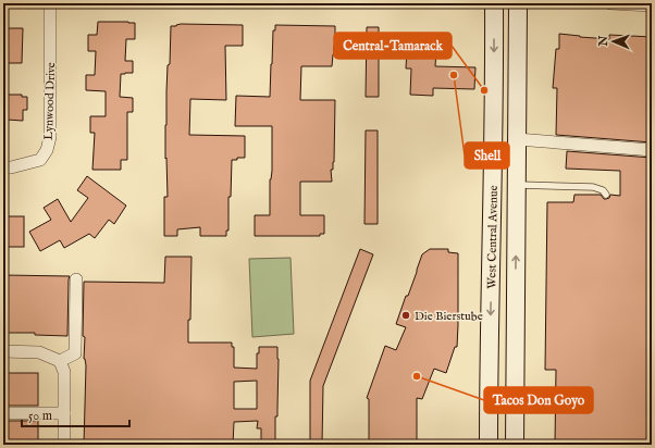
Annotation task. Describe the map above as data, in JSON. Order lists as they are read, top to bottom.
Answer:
{
  "streets": {
    "main road": ["West Central Avenue"],
    "street": ["Lynwood Drive"]
  },
  "places": [
    "Shell",
    "Central-Tamarack",
    "Die Bierstube",
    "Tacos Don Goyo"
  ],
  "scale_bar": "50 m",
  "north": "left"
}
